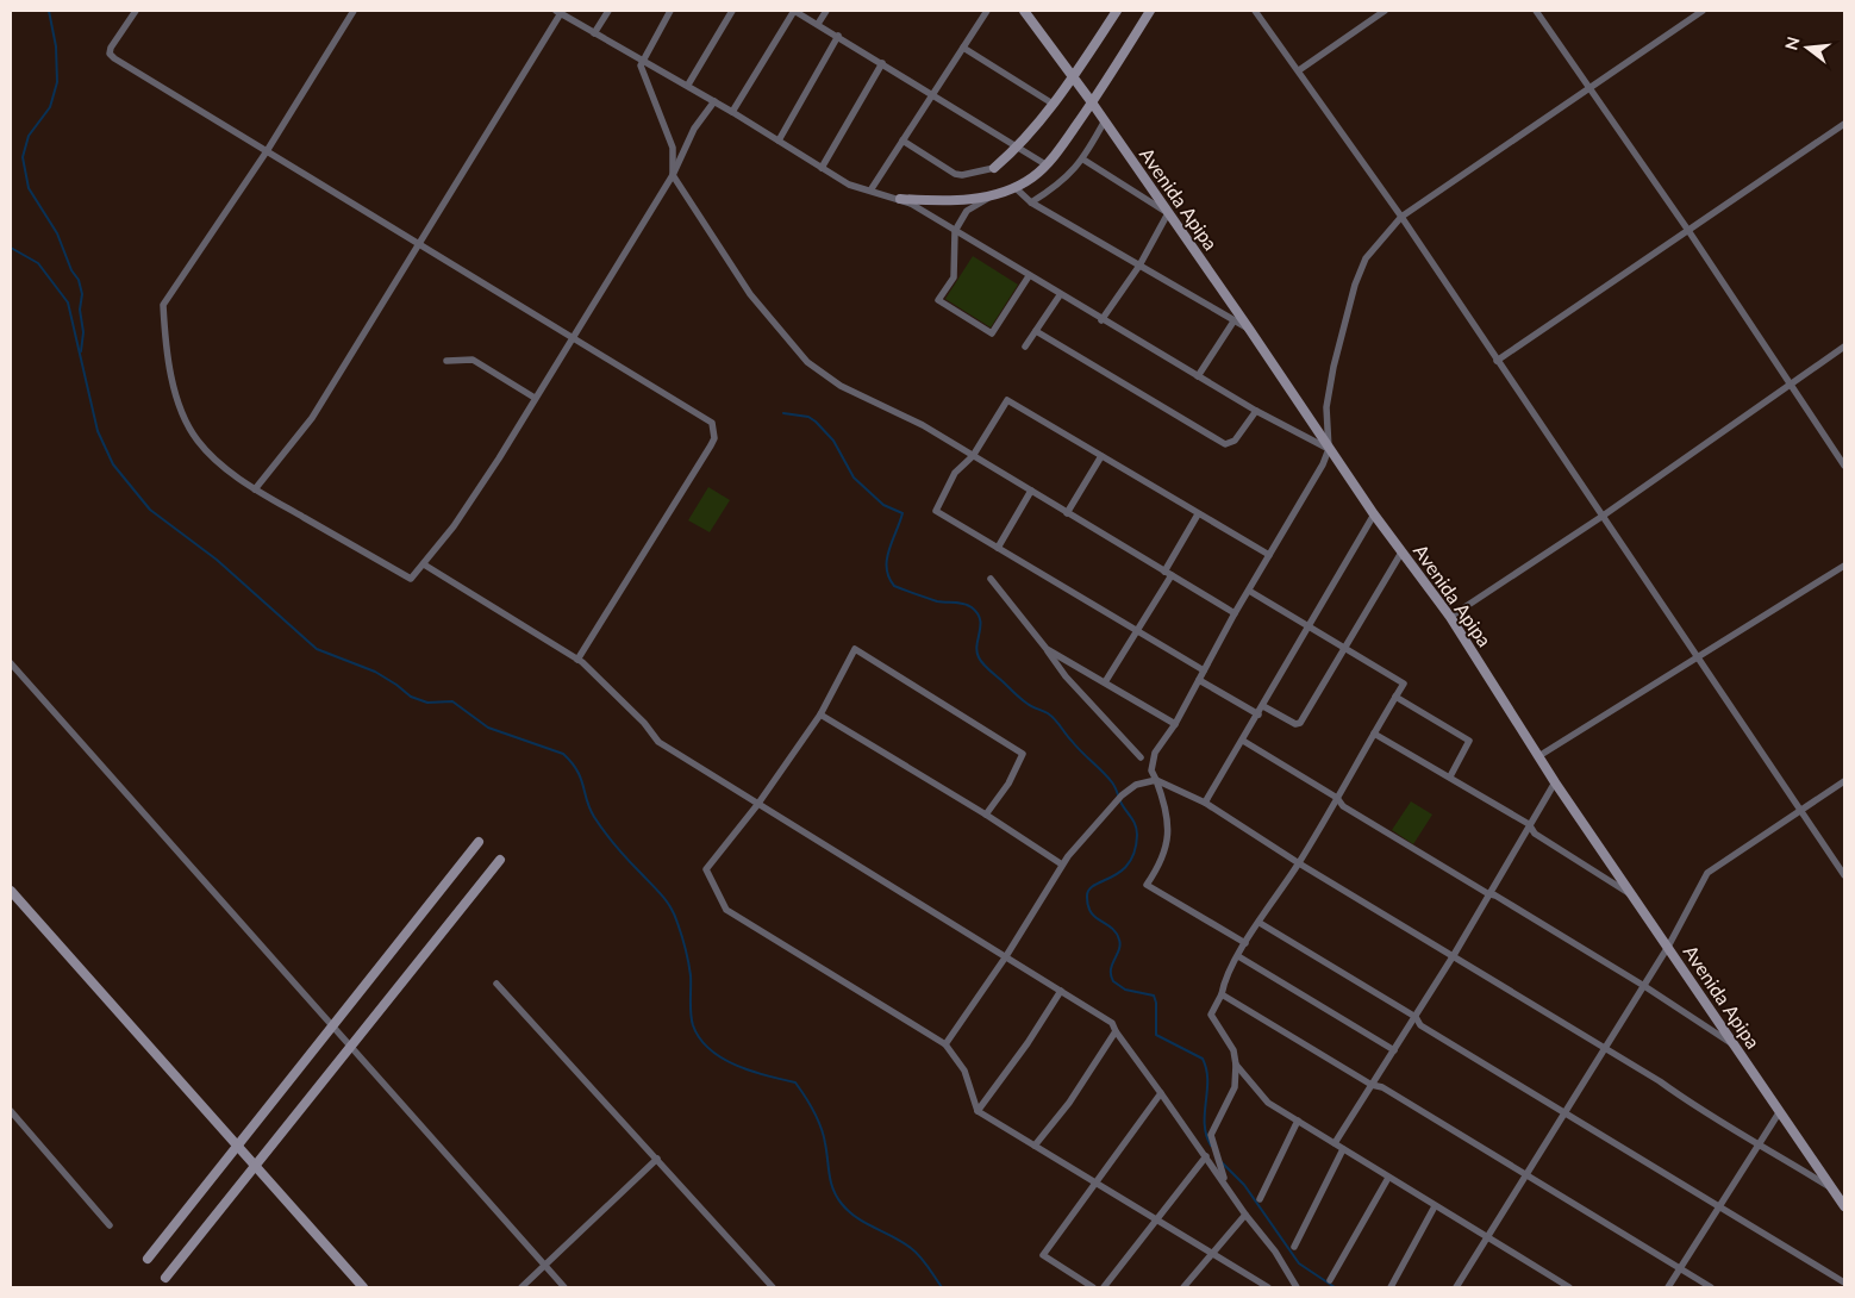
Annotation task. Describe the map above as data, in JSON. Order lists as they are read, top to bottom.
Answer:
{
  "streets": {
    "street": ["Avenida Apipa"]
  },
  "north": "left"
}
